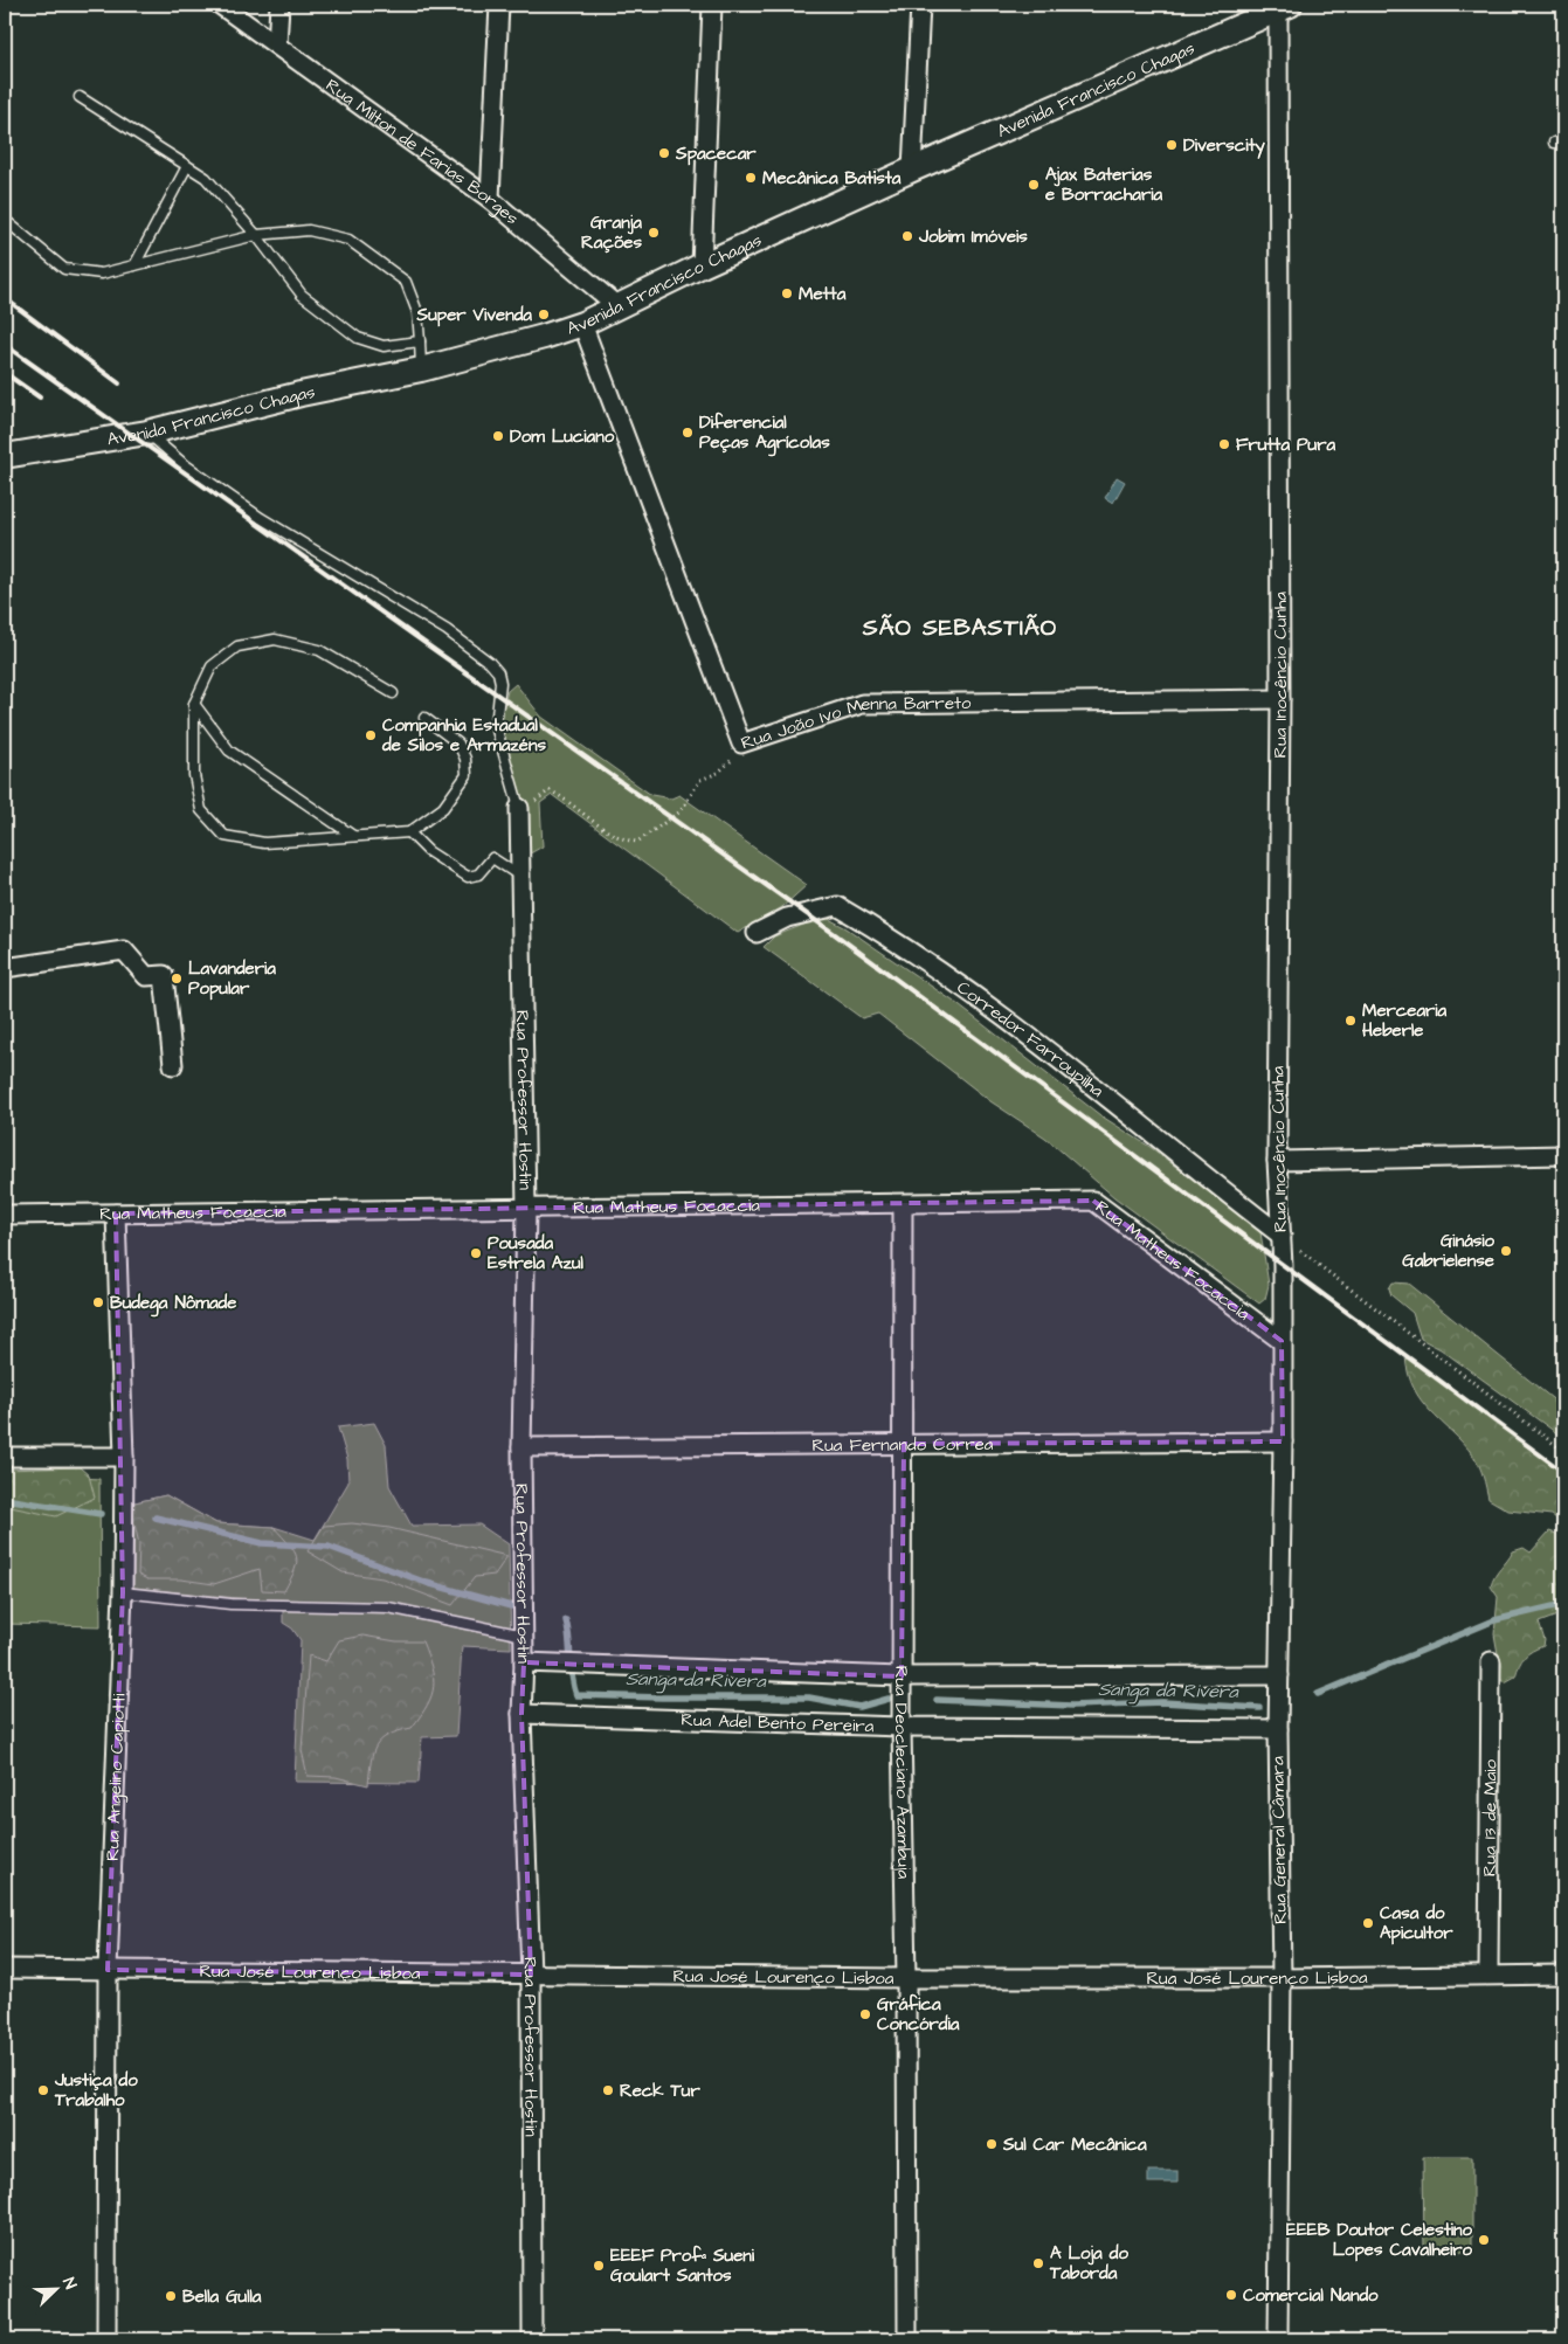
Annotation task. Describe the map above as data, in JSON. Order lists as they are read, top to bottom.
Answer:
{
  "streets": {
    "main road": ["Avenida Francisco Chagas"],
    "street": [
      "Rua Milton de Farias Borges",
      "Rua Inocêncio Cunha",
      "Rua João Ivo Menna Barreto",
      "Corredor Farroupilha",
      "Rua Professor Hostin",
      "Rua Matheus Focaccia",
      "Rua Fernando Correa",
      "Rua Adel Bento Pereira",
      "Rua Deocleciano Azambuja",
      "Rua Angelino Capiotti",
      "Rua 13 de Maio",
      "Rua General Câmara",
      "Rua José Lourenço Lisboa"
    ]
  },
  "crossings": [
    ["Avenida Francisco Chagas", "Rua Milton de Farias Borges"],
    ["Avenida Francisco Chagas", "Rua Inocêncio Cunha"],
    ["Avenida Francisco Chagas", "Rua João Ivo Menna Barreto"],
    ["Rua Inocêncio Cunha", "Rua João Ivo Menna Barreto"],
    ["Rua Inocêncio Cunha", "Corredor Farroupilha"],
    ["Rua Inocêncio Cunha", "Rua Matheus Focaccia"],
    ["Rua Inocêncio Cunha", "Rua General Câmara"],
    ["Rua Professor Hostin", "Rua Matheus Focaccia"],
    ["Rua Professor Hostin", "Rua Fernando Correa"],
    ["Rua Professor Hostin", "Rua Adel Bento Pereira"],
    ["Rua Professor Hostin", "Rua José Lourenço Lisboa"],
    ["Rua Matheus Focaccia", "Rua Deocleciano Azambuja"],
    ["Rua Matheus Focaccia", "Rua Angelino Capiotti"],
    ["Rua Matheus Focaccia", "Rua General Câmara"],
    ["Rua Fernando Correa", "Rua Deocleciano Azambuja"],
    ["Rua Fernando Correa", "Rua General Câmara"],
    ["Rua Adel Bento Pereira", "Rua Deocleciano Azambuja"],
    ["Rua Adel Bento Pereira", "Rua General Câmara"],
    ["Rua Deocleciano Azambuja", "Rua José Lourenço Lisboa"],
    ["Rua Angelino Capiotti", "Rua José Lourenço Lisboa"],
    ["Rua 13 de Maio", "Rua José Lourenço Lisboa"],
    ["Rua General Câmara", "Rua José Lourenço Lisboa"]
  ],
  "districts": ["SÃO SEBASTIÃO"],
  "water": ["Sanga da Rivera"],
  "places": [
    "Diverscity",
    "Spacecar",
    "Mecânica Batista",
    "Ajax Baterias e Borracharia",
    "Granja Rações",
    "Jobim Imóveis",
    "Metta",
    "Super Vivenda",
    "Diferencial Peças Agrícolas",
    "Dom Luciano",
    "Frutta Pura",
    "Companhia Estadual de Silos e Armazéns",
    "Lavanderia Popular",
    "Mercearia Heberle",
    "Ginásio Gabrielense",
    "Pousada Estrela Azul",
    "Budega Nômade",
    "Casa do Apicultor",
    "Gráfica Concórdia",
    "Justiça do Trabalho",
    "Reck Tur",
    "Sul Car Mecânica",
    "EEEB Doutor Celestino Lopes Cavalheiro",
    "A Loja do Taborda",
    "EEEF Profª Sueni Goulart Santos",
    "Comercial Nando",
    "Bella Gulla"
  ],
  "north": "top right"
}
